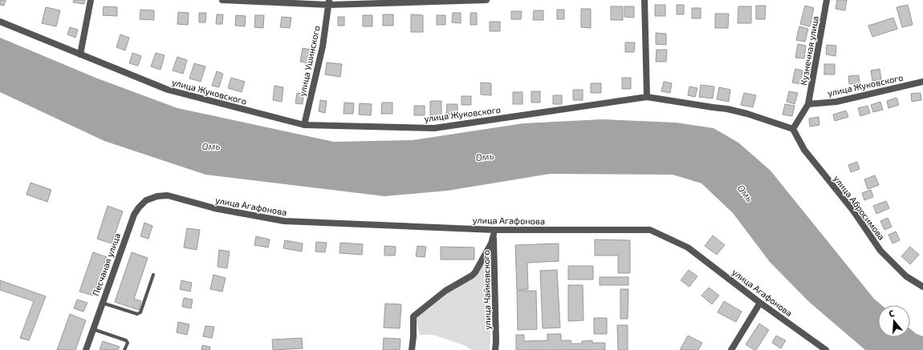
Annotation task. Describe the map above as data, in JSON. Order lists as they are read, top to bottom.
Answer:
{
  "streets": {
    "street": [
      "Кузнечная улица",
      "улица Ушинского",
      "улица Жуковского",
      "улица Агафонова",
      "улица Абросимова",
      "Песчаная улица",
      "улица Чайковского"
    ]
  },
  "crossings": [
    ["Кузнечная улица", "улица Жуковского"],
    ["улица Ушинского", "улица Жуковского"],
    ["улица Жуковского", "улица Абросимова"],
    ["улица Агафонова", "Песчаная улица"],
    ["улица Агафонова", "улица Чайковского"]
  ],
  "water": ["Омь"],
  "north": "top"
}
